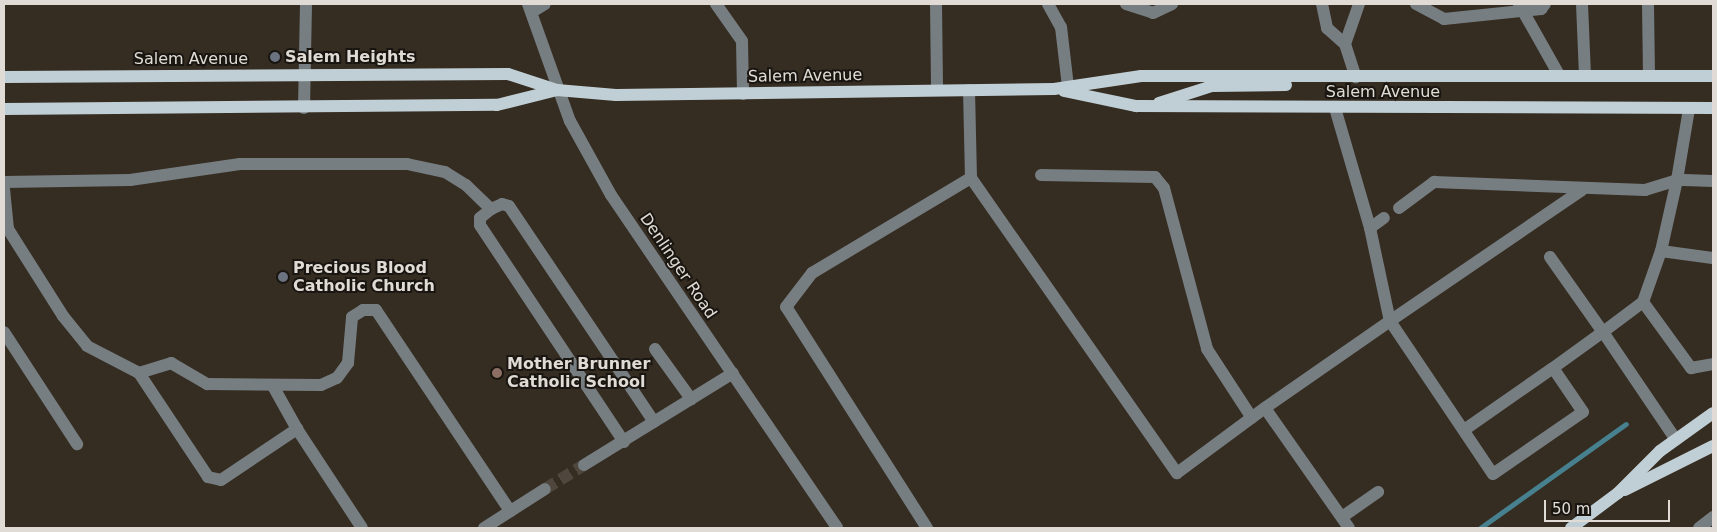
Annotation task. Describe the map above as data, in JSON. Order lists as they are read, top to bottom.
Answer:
{
  "streets": {
    "main road": ["Salem Avenue"],
    "street": ["Denlinger Road"]
  },
  "crossings": [
    ["Salem Avenue", "Denlinger Road"]
  ],
  "places": ["Salem Heights", "Precious Blood Catholic Church", "Mother Brunner Catholic School"],
  "scale_bar": "50 m"
}
